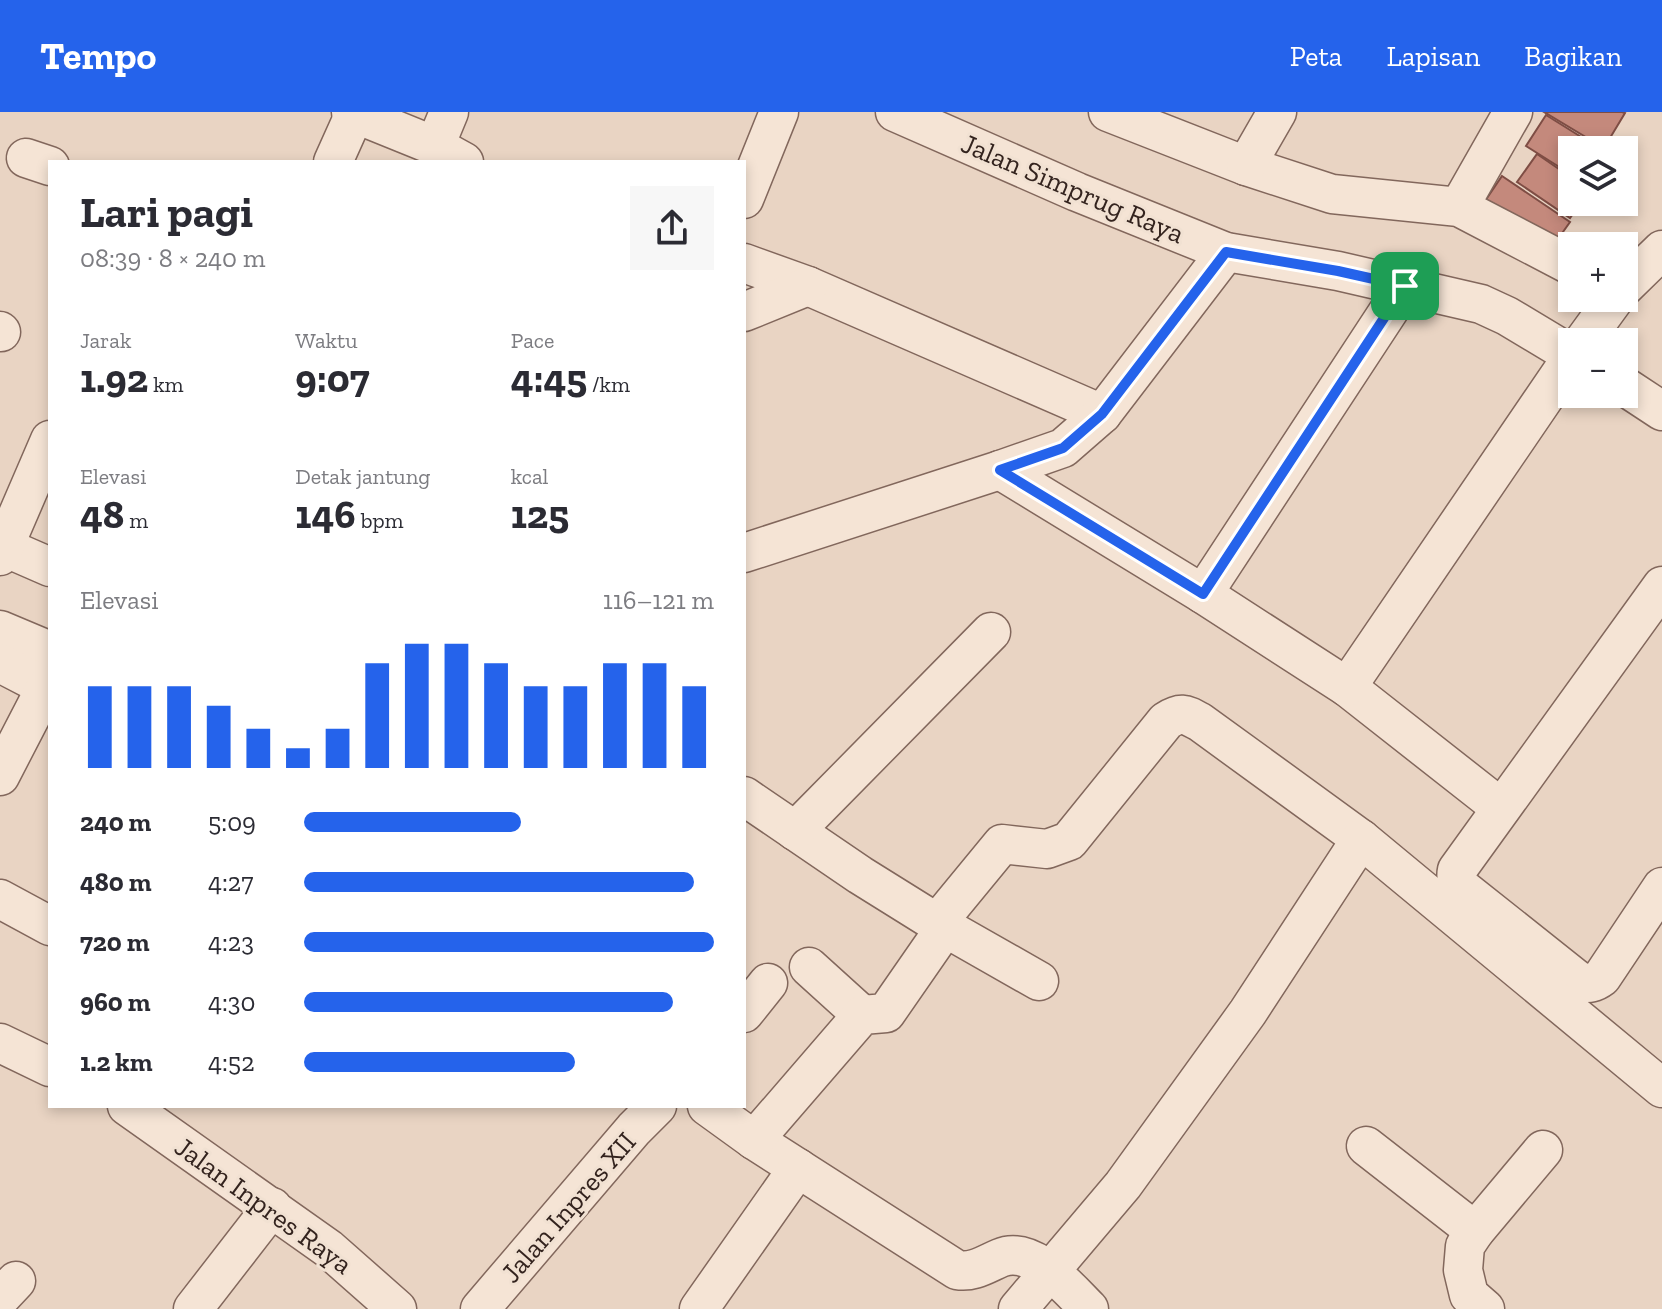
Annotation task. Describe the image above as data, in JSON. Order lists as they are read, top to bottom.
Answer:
{
  "streets": {
    "street": ["Jalan Simprug Raya", "Jalan Inpres Raya", "Jalan Inpres XII"]
  },
  "page": {
    "header": "Tempo",
    "nav": ["Peta", "Lapisan", "Bagikan"],
    "map_buttons": ["+", "−"],
    "heading": ["Lari pagi", "08:39 · 8 × 240 m"],
    "stats": [
      ["Jarak", "1.92 km"],
      ["Waktu", "9:07"],
      ["Pace", "4:45 /km"],
      ["Elevasi", "48 m"],
      ["Detak jantung", "146 bpm"],
      ["kcal", "125"]
    ],
    "chart": ["Elevasi", "116–121 m"],
    "list": [
      {
        "name": "240 m",
        "note": "5:09"
      },
      {
        "name": "480 m",
        "note": "4:27"
      },
      {
        "name": "720 m",
        "note": "4:23"
      },
      {
        "name": "960 m",
        "note": "4:30"
      },
      {
        "name": "1.2 km",
        "note": "4:52"
      }
    ]
  }
}
